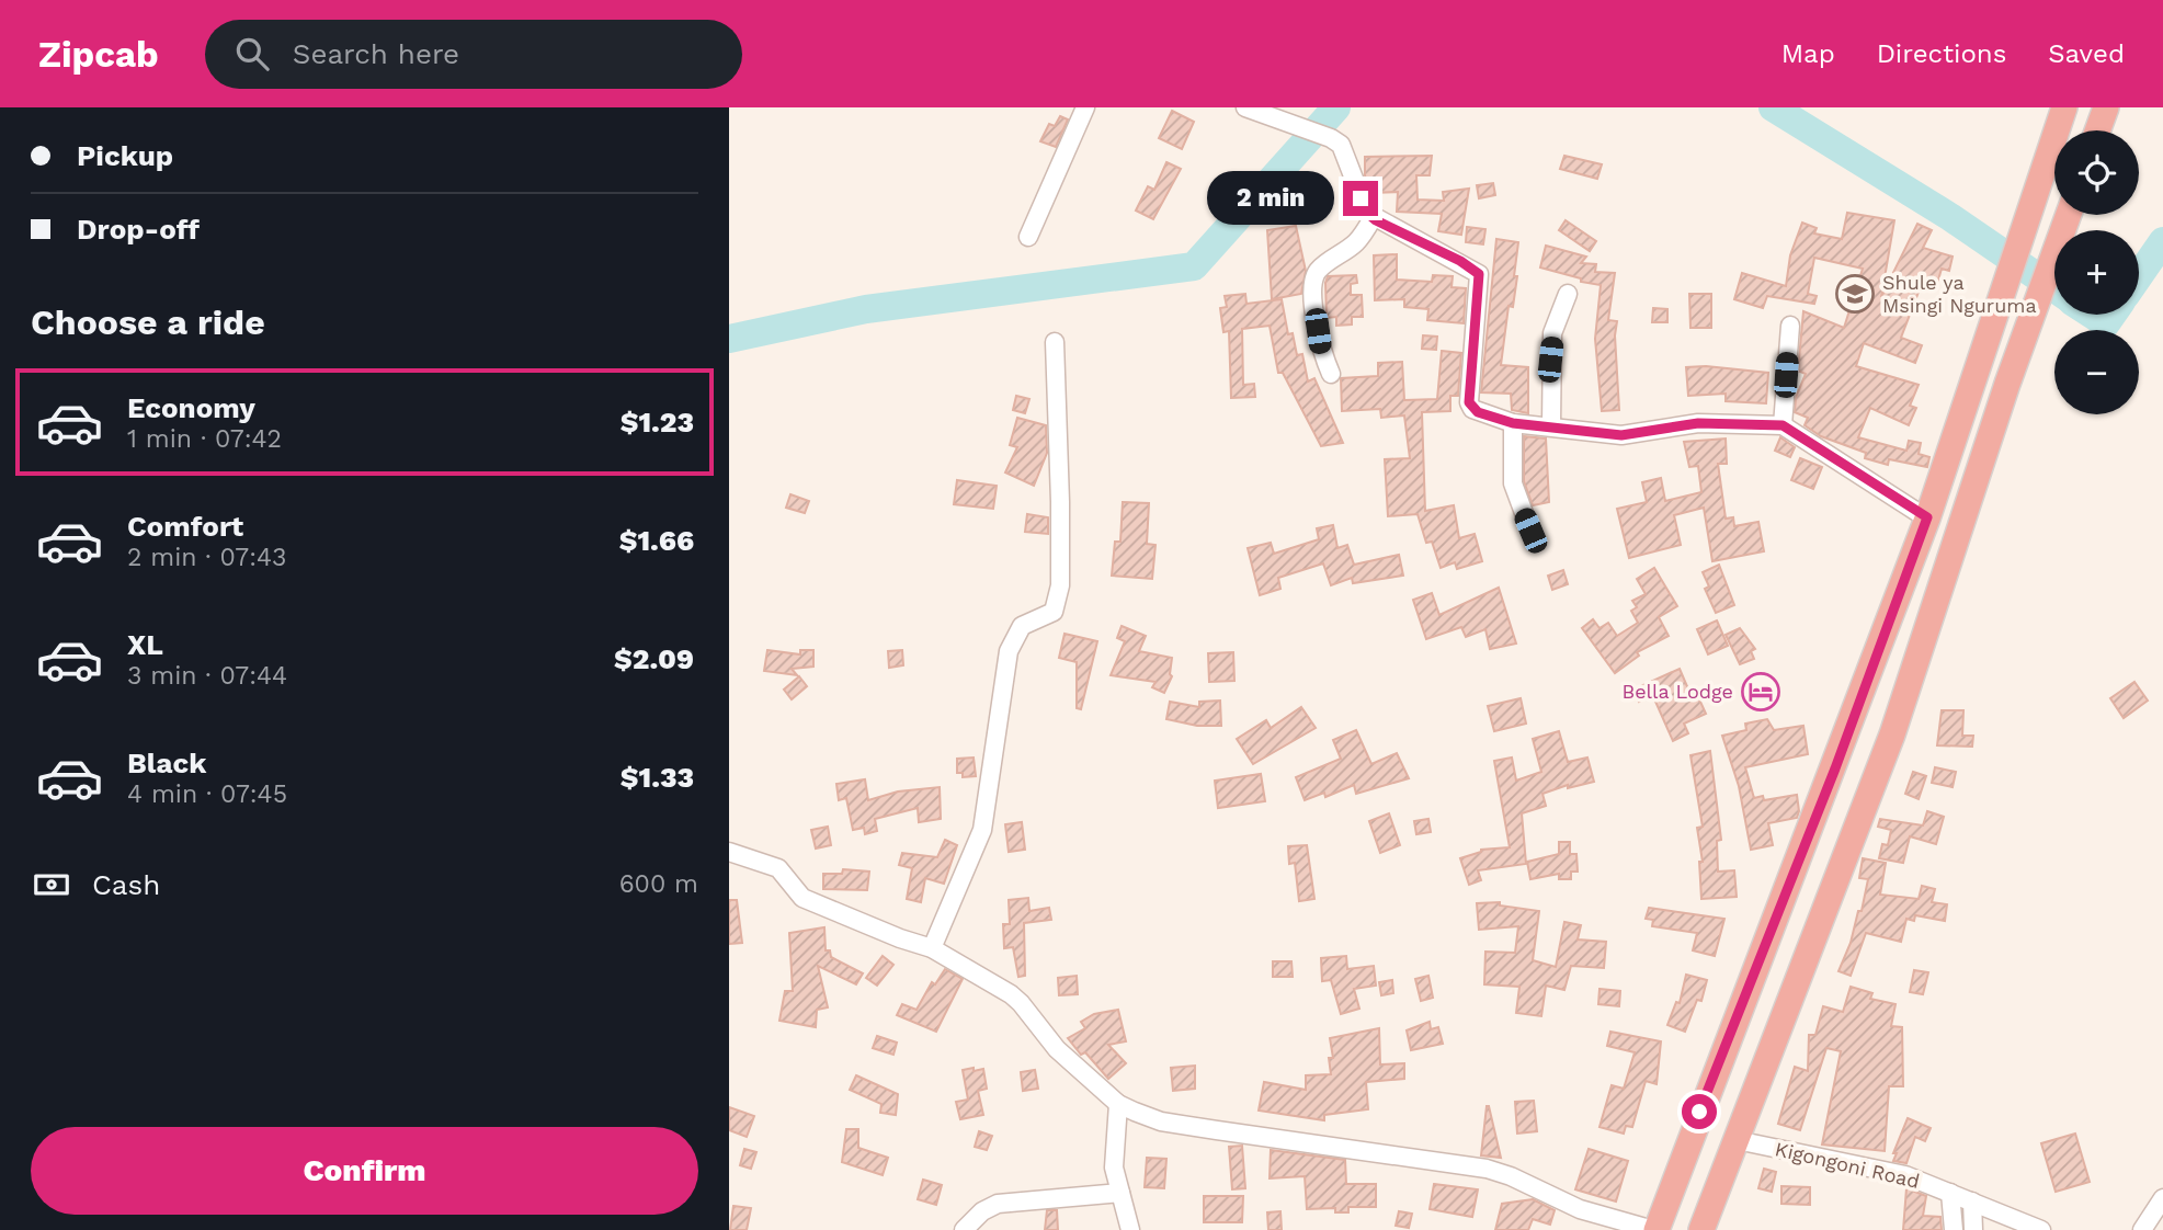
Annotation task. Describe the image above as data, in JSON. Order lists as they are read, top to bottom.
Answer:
{
  "streets": {
    "street": ["Kigongoni Road"]
  },
  "places": {
    "school or university": ["Shule ya Msingi Nguruma"],
    "hotel": ["Bella Lodge"]
  },
  "page": {
    "header": "Zipcab",
    "search": "Search here",
    "nav": ["Map", "Directions", "Saved"],
    "banner": ["Pickup", "Drop-off"],
    "map_buttons": ["+", "−"],
    "bubble": "2 min",
    "heading": "Choose a ride",
    "list": [
      {
        "name": "Economy",
        "note": "1 min · 07:42",
        "value": "$1.23"
      },
      {
        "name": "Comfort",
        "note": "2 min · 07:43",
        "value": "$1.66"
      },
      {
        "name": "XL",
        "note": "3 min · 07:44",
        "value": "$2.09"
      },
      {
        "name": "Black",
        "note": "4 min · 07:45",
        "value": "$1.33"
      }
    ],
    "pay": ["Cash", "600 m"],
    "buttons": "Confirm"
  }
}
